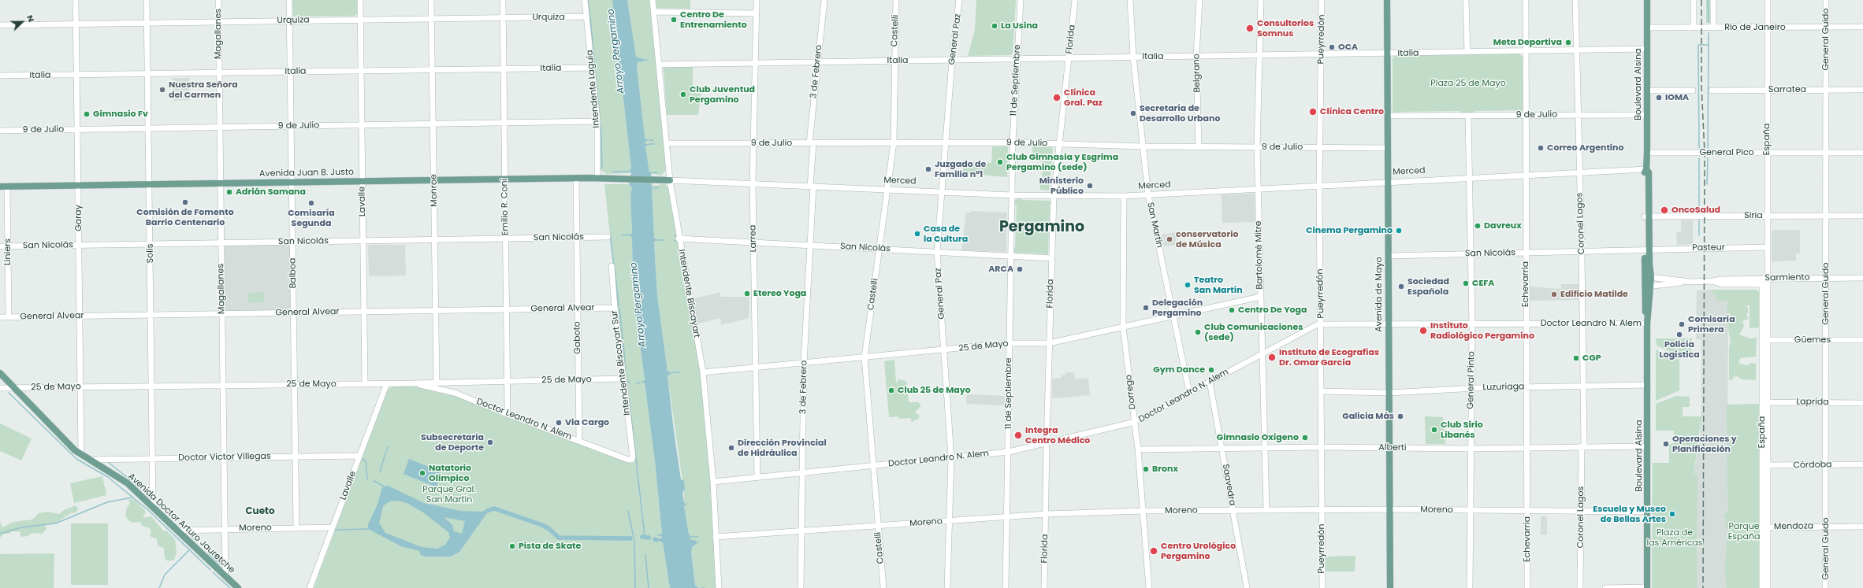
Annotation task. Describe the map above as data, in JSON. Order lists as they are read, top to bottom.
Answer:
{
  "streets": {
    "main road": [
      "Boulevard Alsina",
      "Avenida Juan B. Justo",
      "Avenida de Mayo",
      "Avenida Doctor Arturo Jauretche"
    ],
    "street": [
      "Urquiza",
      "Río de Janeiro",
      "Castelli",
      "Magallanes",
      "General Paz",
      "Florida",
      "Pueyrredón",
      "General Guido",
      "Italia",
      "3 de Febrero",
      "Belgrano",
      "11 de Septiembre",
      "Intendente Laguía",
      "Sarratea",
      "9 de Julio",
      "España",
      "General Pico",
      "Merced",
      "Monroe",
      "Lavalle",
      "Emilio R. Coni",
      "Siria",
      "Garay",
      "Coronel Lagos",
      "San Martín",
      "San Nicolás",
      "Larrea",
      "Pasteur",
      "Liniers",
      "Solís",
      "Bartolomé Mitre",
      "Balboa",
      "Sarmiento",
      "Echevarría",
      "Intendente Biscayart",
      "General Alvear",
      "Doctor Leandro N. Alem",
      "Gaboto",
      "Güemes",
      "25 de Mayo",
      "Intendente Biscayart Sur",
      "General Pinto",
      "Luzuriaga",
      "Dorrego",
      "Laprida",
      "Alberti",
      "Doctor Victor Villegas",
      "Córdoba",
      "Saavedra",
      "Moreno",
      "Mendoza"
    ]
  },
  "crossings": [
    ["Urquiza", "Magallanes"],
    ["Urquiza", "Intendente Laguía"],
    ["Urquiza", "Monroe"],
    ["Urquiza", "Lavalle"],
    ["Urquiza", "Emilio R. Coni"],
    ["Urquiza", "Garay"],
    ["Urquiza", "Solís"],
    ["Urquiza", "Balboa"],
    ["Río de Janeiro", "General Guido"],
    ["Río de Janeiro", "Boulevard Alsina"],
    ["Río de Janeiro", "España"],
    ["Castelli", "Italia"],
    ["Castelli", "9 de Julio"],
    ["Castelli", "Merced"],
    ["Castelli", "San Nicolás"],
    ["Castelli", "Doctor Leandro N. Alem"],
    ["Castelli", "25 de Mayo"],
    ["Castelli", "Moreno"],
    ["Magallanes", "Italia"],
    ["Magallanes", "9 de Julio"],
    ["Magallanes", "Avenida Juan B. Justo"],
    ["Magallanes", "San Nicolás"],
    ["Magallanes", "General Alvear"],
    ["Magallanes", "25 de Mayo"],
    ["Magallanes", "Doctor Victor Villegas"],
    ["Magallanes", "Moreno"],
    ["Magallanes", "Avenida Doctor Arturo Jauretche"],
    ["General Paz", "Italia"],
    ["General Paz", "9 de Julio"],
    ["General Paz", "Merced"],
    ["General Paz", "San Nicolás"],
    ["General Paz", "Doctor Leandro N. Alem"],
    ["General Paz", "25 de Mayo"],
    ["General Paz", "Moreno"],
    ["Florida", "Italia"],
    ["Florida", "9 de Julio"],
    ["Florida", "Merced"],
    ["Florida", "San Nicolás"],
    ["Florida", "Doctor Leandro N. Alem"],
    ["Florida", "25 de Mayo"],
    ["Florida", "Moreno"],
    ["Pueyrredón", "Italia"],
    ["Pueyrredón", "9 de Julio"],
    ["Pueyrredón", "Merced"],
    ["Pueyrredón", "Doctor Leandro N. Alem"],
    ["Pueyrredón", "Luzuriaga"],
    ["Pueyrredón", "Alberti"],
    ["Pueyrredón", "Moreno"],
    ["General Guido", "Sarratea"],
    ["General Guido", "General Pico"],
    ["General Guido", "Siria"],
    ["General Guido", "Sarmiento"],
    ["General Guido", "Güemes"],
    ["General Guido", "Laprida"],
    ["General Guido", "Córdoba"],
    ["General Guido", "Mendoza"],
    ["Italia", "3 de Febrero"],
    ["Italia", "Belgrano"],
    ["Italia", "11 de Septiembre"],
    ["Italia", "Boulevard Alsina"],
    ["Italia", "Intendente Laguía"],
    ["Italia", "Monroe"],
    ["Italia", "Lavalle"],
    ["Italia", "Emilio R. Coni"],
    ["Italia", "Garay"],
    ["Italia", "Coronel Lagos"],
    ["Italia", "San Martín"],
    ["Italia", "Larrea"],
    ["Italia", "Solís"],
    ["Italia", "Bartolomé Mitre"],
    ["Italia", "Balboa"],
    ["Italia", "Echevarría"],
    ["Italia", "Intendente Biscayart"],
    ["Italia", "Avenida de Mayo"],
    ["3 de Febrero", "9 de Julio"],
    ["3 de Febrero", "Merced"],
    ["3 de Febrero", "San Nicolás"],
    ["3 de Febrero", "Doctor Leandro N. Alem"],
    ["3 de Febrero", "25 de Mayo"],
    ["3 de Febrero", "Moreno"],
    ["Belgrano", "9 de Julio"],
    ["11 de Septiembre", "9 de Julio"],
    ["11 de Septiembre", "Merced"],
    ["11 de Septiembre", "San Nicolás"],
    ["11 de Septiembre", "Doctor Leandro N. Alem"],
    ["11 de Septiembre", "25 de Mayo"],
    ["11 de Septiembre", "Moreno"],
    ["Boulevard Alsina", "9 de Julio"],
    ["Boulevard Alsina", "General Pico"],
    ["Boulevard Alsina", "Merced"],
    ["Boulevard Alsina", "Siria"],
    ["Boulevard Alsina", "San Nicolás"],
    ["Boulevard Alsina", "Pasteur"],
    ["Boulevard Alsina", "Sarmiento"],
    ["Boulevard Alsina", "Doctor Leandro N. Alem"],
    ["Boulevard Alsina", "Luzuriaga"],
    ["Boulevard Alsina", "Alberti"],
    ["Boulevard Alsina", "Moreno"],
    ["Intendente Laguía", "9 de Julio"],
    ["Intendente Laguía", "Avenida Juan B. Justo"],
    ["Sarratea", "España"],
    ["9 de Julio", "Monroe"],
    ["9 de Julio", "Lavalle"],
    ["9 de Julio", "Emilio R. Coni"],
    ["9 de Julio", "Garay"],
    ["9 de Julio", "Coronel Lagos"],
    ["9 de Julio", "San Martín"],
    ["9 de Julio", "Larrea"],
    ["9 de Julio", "Solís"],
    ["9 de Julio", "Bartolomé Mitre"],
    ["9 de Julio", "Balboa"],
    ["9 de Julio", "Echevarría"],
    ["9 de Julio", "Intendente Biscayart"],
    ["9 de Julio", "Avenida de Mayo"],
    ["9 de Julio", "General Pinto"],
    ["España", "General Pico"],
    ["España", "Siria"],
    ["España", "Pasteur"],
    ["España", "Sarmiento"],
    ["España", "Güemes"],
    ["España", "Laprida"],
    ["España", "Córdoba"],
    ["España", "Mendoza"],
    ["Merced", "Avenida Juan B. Justo"],
    ["Merced", "Coronel Lagos"],
    ["Merced", "San Martín"],
    ["Merced", "Larrea"],
    ["Merced", "Bartolomé Mitre"],
    ["Merced", "Echevarría"],
    ["Merced", "Intendente Biscayart"],
    ["Merced", "Avenida de Mayo"],
    ["Merced", "General Pinto"],
    ["Merced", "Dorrego"],
    ["Avenida Juan B. Justo", "Monroe"],
    ["Avenida Juan B. Justo", "Lavalle"],
    ["Avenida Juan B. Justo", "Emilio R. Coni"],
    ["Avenida Juan B. Justo", "Garay"],
    ["Avenida Juan B. Justo", "Liniers"],
    ["Avenida Juan B. Justo", "Solís"],
    ["Avenida Juan B. Justo", "Balboa"],
    ["Avenida Juan B. Justo", "Intendente Biscayart"],
    ["Avenida Juan B. Justo", "Gaboto"],
    ["Monroe", "San Nicolás"],
    ["Monroe", "General Alvear"],
    ["Monroe", "25 de Mayo"],
    ["Lavalle", "San Nicolás"],
    ["Lavalle", "General Alvear"],
    ["Lavalle", "25 de Mayo"],
    ["Lavalle", "Doctor Victor Villegas"],
    ["Lavalle", "Moreno"],
    ["Emilio R. Coni", "San Nicolás"],
    ["Emilio R. Coni", "General Alvear"],
    ["Emilio R. Coni", "Doctor Leandro N. Alem"],
    ["Emilio R. Coni", "25 de Mayo"],
    ["Garay", "San Nicolás"],
    ["Garay", "General Alvear"],
    ["Garay", "25 de Mayo"],
    ["Garay", "Avenida Doctor Arturo Jauretche"],
    ["Coronel Lagos", "San Nicolás"],
    ["Coronel Lagos", "Doctor Leandro N. Alem"],
    ["Coronel Lagos", "Luzuriaga"],
    ["Coronel Lagos", "Alberti"],
    ["Coronel Lagos", "Moreno"],
    ["San Martín", "Doctor Leandro N. Alem"],
    ["San Martín", "25 de Mayo"],
    ["San Nicolás", "Larrea"],
    ["San Nicolás", "Pasteur"],
    ["San Nicolás", "Liniers"],
    ["San Nicolás", "Solís"],
    ["San Nicolás", "Balboa"],
    ["San Nicolás", "Echevarría"],
    ["San Nicolás", "Intendente Biscayart"],
    ["San Nicolás", "Avenida de Mayo"],
    ["San Nicolás", "Gaboto"],
    ["San Nicolás", "General Pinto"],
    ["Larrea", "Doctor Leandro N. Alem"],
    ["Larrea", "25 de Mayo"],
    ["Liniers", "General Alvear"],
    ["Solís", "General Alvear"],
    ["Solís", "25 de Mayo"],
    ["Solís", "Doctor Victor Villegas"],
    ["Solís", "Avenida Doctor Arturo Jauretche"],
    ["Bartolomé Mitre", "Doctor Leandro N. Alem"],
    ["Bartolomé Mitre", "25 de Mayo"],
    ["Bartolomé Mitre", "Alberti"],
    ["Bartolomé Mitre", "Moreno"],
    ["Balboa", "General Alvear"],
    ["Balboa", "25 de Mayo"],
    ["Balboa", "Doctor Victor Villegas"],
    ["Balboa", "Moreno"],
    ["Echevarría", "Doctor Leandro N. Alem"],
    ["Echevarría", "Luzuriaga"],
    ["Echevarría", "Alberti"],
    ["Echevarría", "Moreno"],
    ["Intendente Biscayart", "Doctor Leandro N. Alem"],
    ["Intendente Biscayart", "25 de Mayo"],
    ["Intendente Biscayart", "Moreno"],
    ["Avenida de Mayo", "Doctor Leandro N. Alem"],
    ["Avenida de Mayo", "Luzuriaga"],
    ["Avenida de Mayo", "Alberti"],
    ["Avenida de Mayo", "Moreno"],
    ["General Alvear", "Gaboto"],
    ["General Alvear", "Intendente Biscayart Sur"],
    ["Doctor Leandro N. Alem", "Gaboto"],
    ["Doctor Leandro N. Alem", "25 de Mayo"],
    ["Doctor Leandro N. Alem", "Intendente Biscayart Sur"],
    ["Doctor Leandro N. Alem", "General Pinto"],
    ["Doctor Leandro N. Alem", "Dorrego"],
    ["Doctor Leandro N. Alem", "Saavedra"],
    ["Gaboto", "25 de Mayo"],
    ["25 de Mayo", "Intendente Biscayart Sur"],
    ["25 de Mayo", "Dorrego"],
    ["25 de Mayo", "Avenida Doctor Arturo Jauretche"],
    ["General Pinto", "Luzuriaga"],
    ["General Pinto", "Alberti"],
    ["General Pinto", "Moreno"],
    ["Dorrego", "Alberti"],
    ["Dorrego", "Moreno"],
    ["Alberti", "Saavedra"],
    ["Doctor Victor Villegas", "Avenida Doctor Arturo Jauretche"],
    ["Saavedra", "Moreno"],
    ["Moreno", "Avenida Doctor Arturo Jauretche"]
  ],
  "districts": ["Pergamino", "Cueto"],
  "water": ["Arroyo Pergamino"],
  "parks": [
    "Plaza 25 de Mayo",
    "Parque Gral. San Martín",
    "Parque España",
    "Plaza de las Américas"
  ],
  "places": [
    "Centro De Entrenamiento",
    "La Usina",
    "Consultorios Somnus",
    "Meta Deportiva",
    "OCA",
    "Nuestra Señora del Carmen",
    "Club Juventud Pergamino",
    "Clínica Gral. Paz",
    "IOMA",
    "Clínica Centro",
    "Secretaría de Desarrollo Urbano",
    "Gimnasio Fv",
    "Correo Argentino",
    "Club Gimnasia y Esgrima Pergamino (sede)",
    "Juzgado de Familia nº1",
    "Ministerio Público",
    "Adrián Samana",
    "Comisión de Fomento Barrio Centenario",
    "Comisaría Segunda",
    "OncoSalud",
    "Davreux",
    "Cinema Pergamino",
    "Casa de la Cultura",
    "conservatorio de Música",
    "ARCA",
    "CEFA",
    "Teatro San Martín",
    "Sociedad Española",
    "Etereo Yoga",
    "Edificio Matilde",
    "Delegación Pergamino",
    "Centro De Yoga",
    "Comisaría Primera",
    "Instituto Radiológico Pergamino",
    "Club Comunicaciones (sede)",
    "Policía Logística",
    "Instituto de Ecografías Dr. Omar García",
    "CGP",
    "Gym Dance",
    "Club 25 de Mayo",
    "Galicia Más",
    "Via Cargo",
    "Club Sirio Libanés",
    "Integra Centro Médico",
    "Gimnasio Oxígeno",
    "Subsecretaria de Deporte",
    "Operaciones y Planificación",
    "Dirección Provincial de Hidráulica",
    "Bronx",
    "Natatorio Olímpico",
    "Escuela y Museo de Bellas Artes",
    "Pista de Skate",
    "Centro Urológico Pergamino"
  ],
  "north": "right"
}
